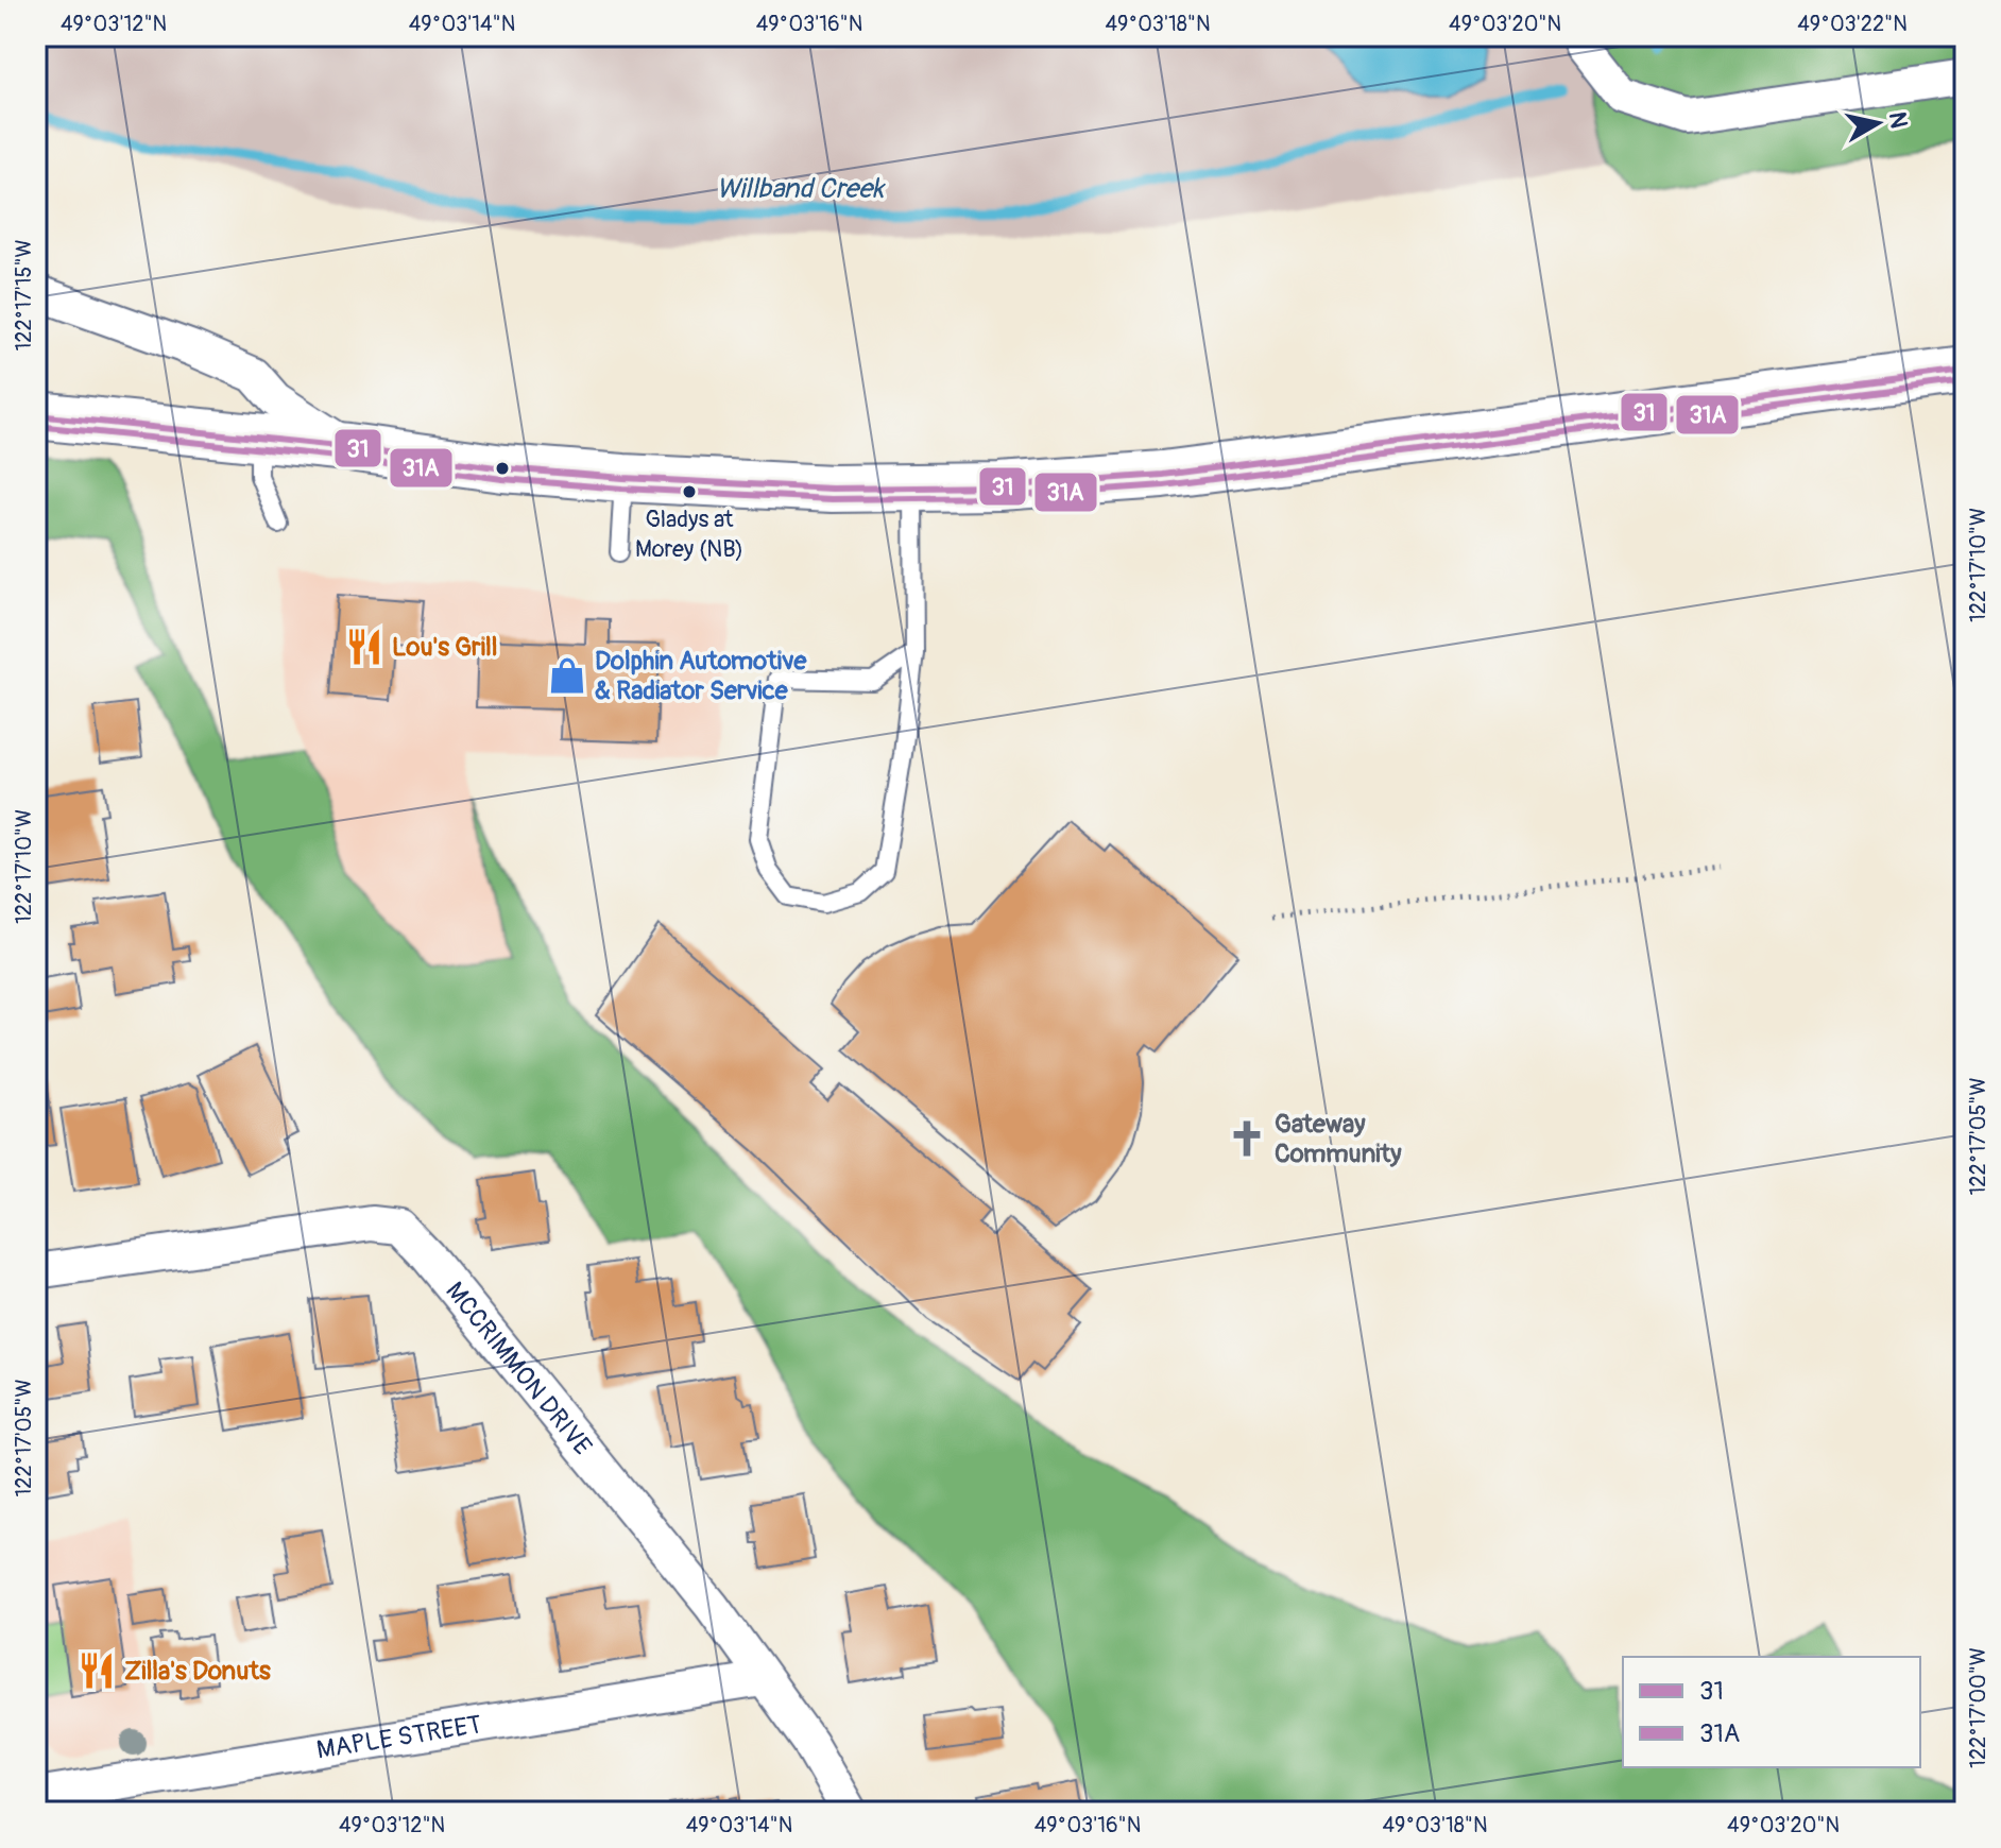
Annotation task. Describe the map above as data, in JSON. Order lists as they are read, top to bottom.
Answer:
{
  "streets": {
    "street": ["MCCRIMMON DRIVE", "MAPLE STREET"]
  },
  "crossings": [
    ["MCCRIMMON DRIVE", "MAPLE STREET"]
  ],
  "water": ["Willband Creek"],
  "places": {
    "other": ["Gladys at Morey (NB)"],
    "restaurant": ["Lou's Grill", "Zilla's Donuts"],
    "shop": ["Dolphin Automotive & Radiator Service"],
    "church": ["Gateway Community"]
  },
  "lines": ["transit line 31", "transit line 31A"],
  "legend": ["31", "31A"],
  "north": "right",
  "coordinates": [
    "49°03'12\"N",
    "49°03'14\"N",
    "49°03'16\"N",
    "49°03'18\"N",
    "49°03'20\"N",
    "49°03'22\"N",
    "122°17'15\"W",
    "122°17'10\"W",
    "122°17'05\"W",
    "122°17'00\"W"
  ]
}
